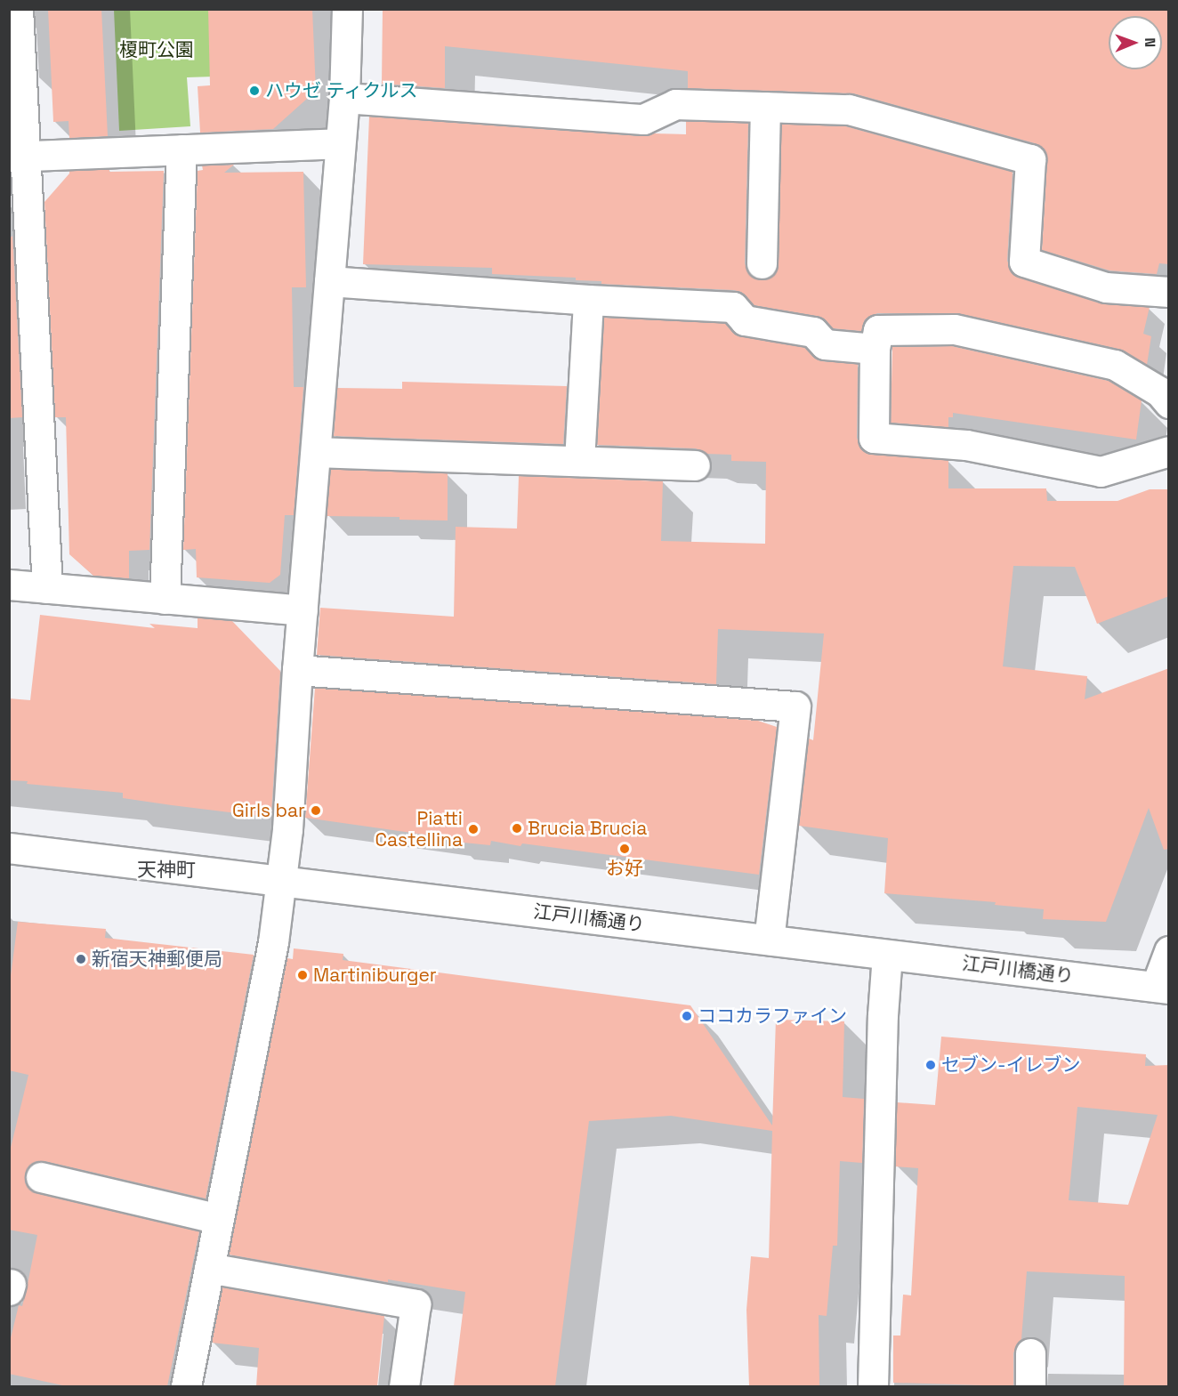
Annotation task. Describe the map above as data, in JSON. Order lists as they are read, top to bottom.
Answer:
{
  "streets": {
    "street": ["江戸川橋通り"]
  },
  "districts": ["天神町"],
  "parks": ["榎町公園"],
  "places": [
    "ハウゼ ティクルス",
    "Girls bar",
    "Brucia Brucia",
    "Piatti Castellina",
    "お好",
    "新宿天神郵便局",
    "Martiniburger",
    "ココカラファイン",
    "セブン-イレブン"
  ],
  "north": "right"
}
